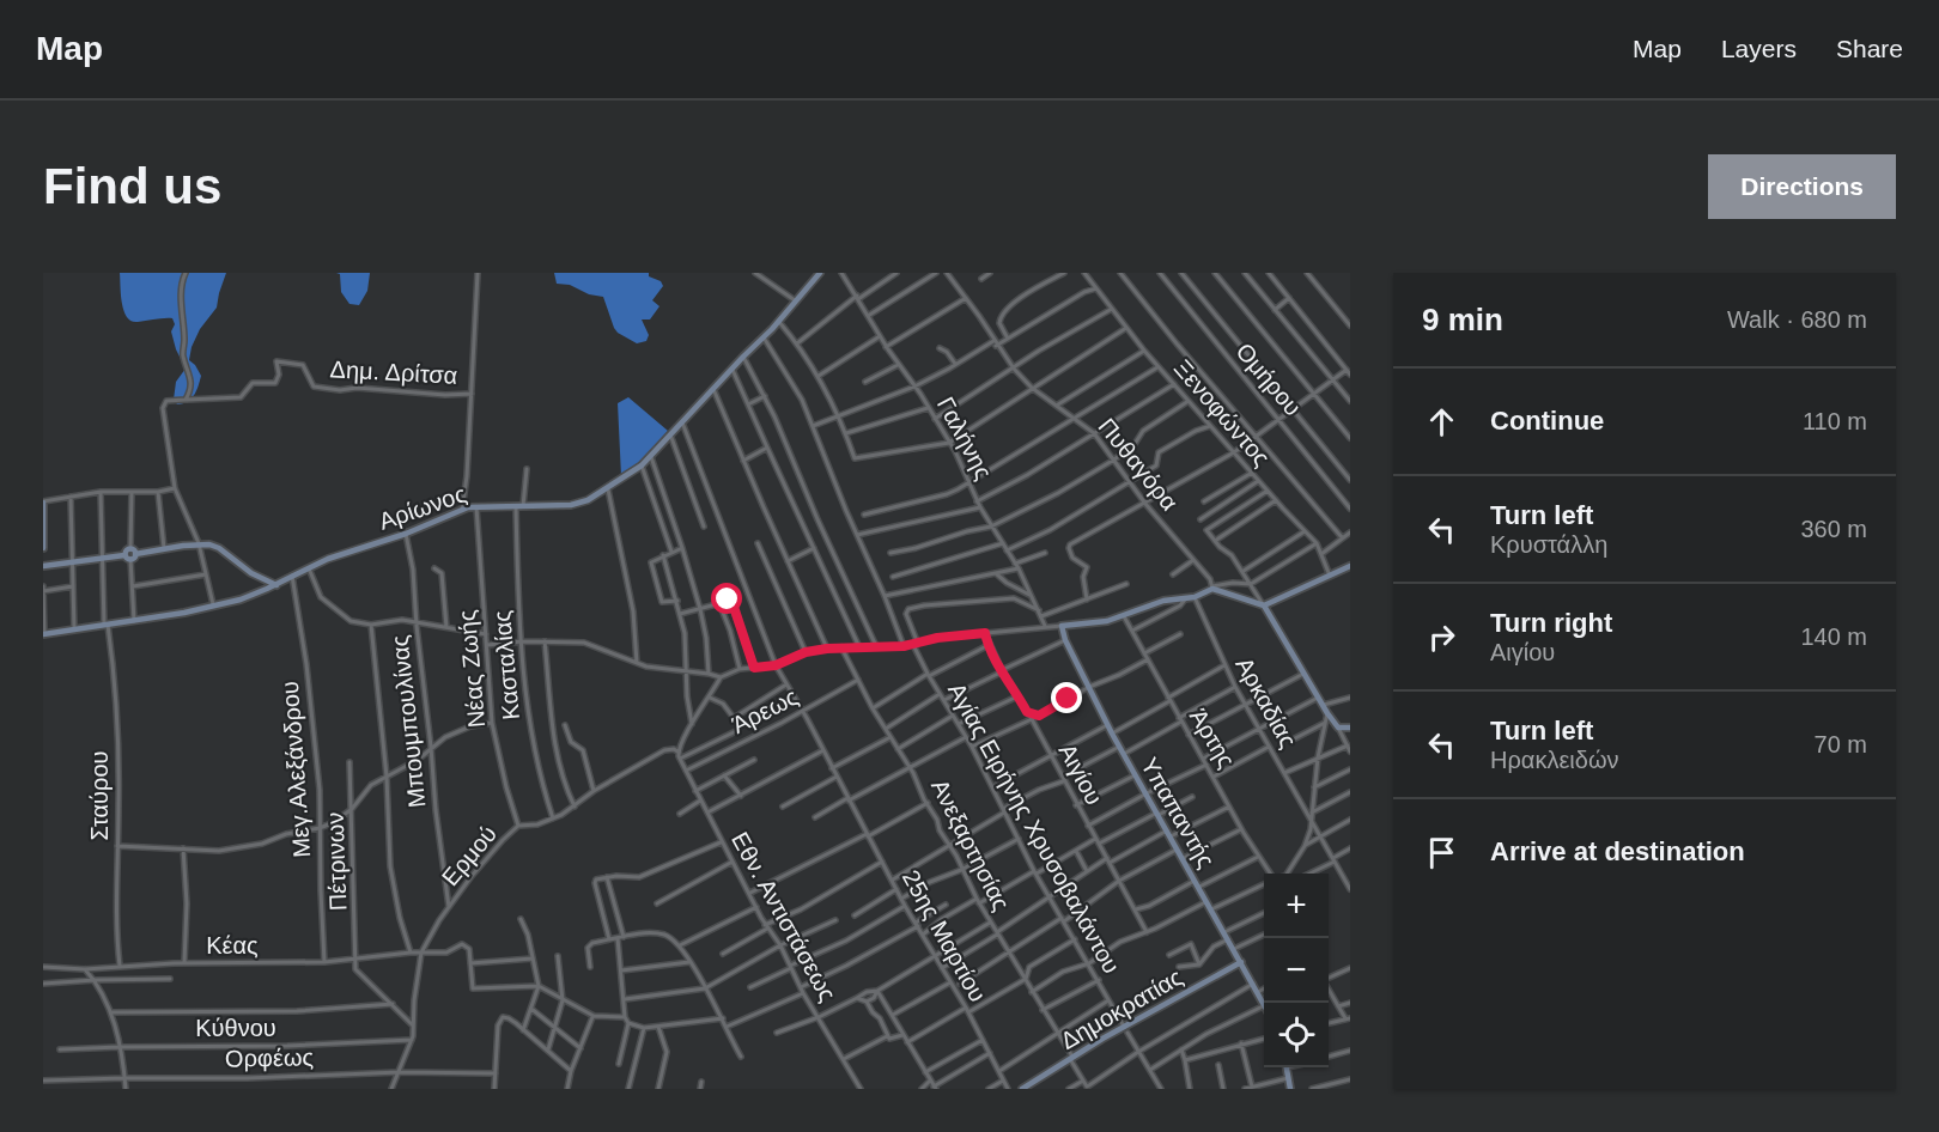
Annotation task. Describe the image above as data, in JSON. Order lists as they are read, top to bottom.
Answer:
{
  "streets": {
    "street": [
      "Δημ. Δρίτσα",
      "Ομήρου",
      "Ξενοφώντος",
      "Γαλήνης",
      "Πυθαγόρα",
      "Αρίωνος",
      "Κασταλίας",
      "Νέας Ζωής",
      "Αρκαδίας",
      "Άρεως",
      "Μπουμπουλίνας",
      "Άρτης",
      "Μεγ.Αλεξάνδρου",
      "Αιγίου",
      "Σταύρου",
      "Υπαπαντής",
      "Αγίας Ειρήνης Χρυσοβαλάντου",
      "Ανεξαρτησίας",
      "Ερμού",
      "Πέτρινων",
      "Εθν. Αντιστάσεως",
      "25ης Μαρτίου",
      "Κέας",
      "Δημοκρατίας",
      "Κύθνου",
      "Ορφέως"
    ]
  },
  "crossings": [
    ["Γαλήνης", "Αγίας Ειρήνης Χρυσοβαλάντου"],
    ["Αρίωνος", "Κασταλίας"],
    ["Αρίωνος", "Νέας Ζωής"],
    ["Αρίωνος", "Μπουμπουλίνας"],
    ["Αρίωνος", "Μεγ.Αλεξάνδρου"],
    ["Αρίωνος", "Σταύρου"],
    ["Αρίωνος", "25ης Μαρτίου"],
    ["Κασταλίας", "Ερμού"],
    ["Νέας Ζωής", "Ερμού"],
    ["Άρεως", "Ανεξαρτησίας"],
    ["Άρεως", "Εθν. Αντιστάσεως"],
    ["Άρεως", "25ης Μαρτίου"],
    ["Μπουμπουλίνας", "Ερμού"],
    ["Μεγ.Αλεξάνδρου", "Κέας"],
    ["Σταύρου", "Κέας"],
    ["Υπαπαντής", "Δημοκρατίας"],
    ["Αγίας Ειρήνης Χρυσοβαλάντου", "Ανεξαρτησίας"],
    ["Αγίας Ειρήνης Χρυσοβαλάντου", "Δημοκρατίας"],
    ["Ανεξαρτησίας", "Δημοκρατίας"],
    ["Ερμού", "Κέας"],
    ["Πέτρινων", "Κέας"]
  ],
  "page": {
    "header": "Map",
    "nav": ["Map", "Layers", "Share"],
    "buttons": "Directions",
    "title": "Find us",
    "heading": ["9 min", "Walk · 680 m"],
    "list": [
      ["Continue", "110 m"],
      ["Turn left", "Κρυστάλλη", "360 m"],
      ["Turn right", "Αιγίου", "140 m"],
      ["Turn left", "Ηρακλειδών", "70 m"],
      "Arrive at destination"
    ],
    "map_buttons": ["+", "−"]
  }
}
